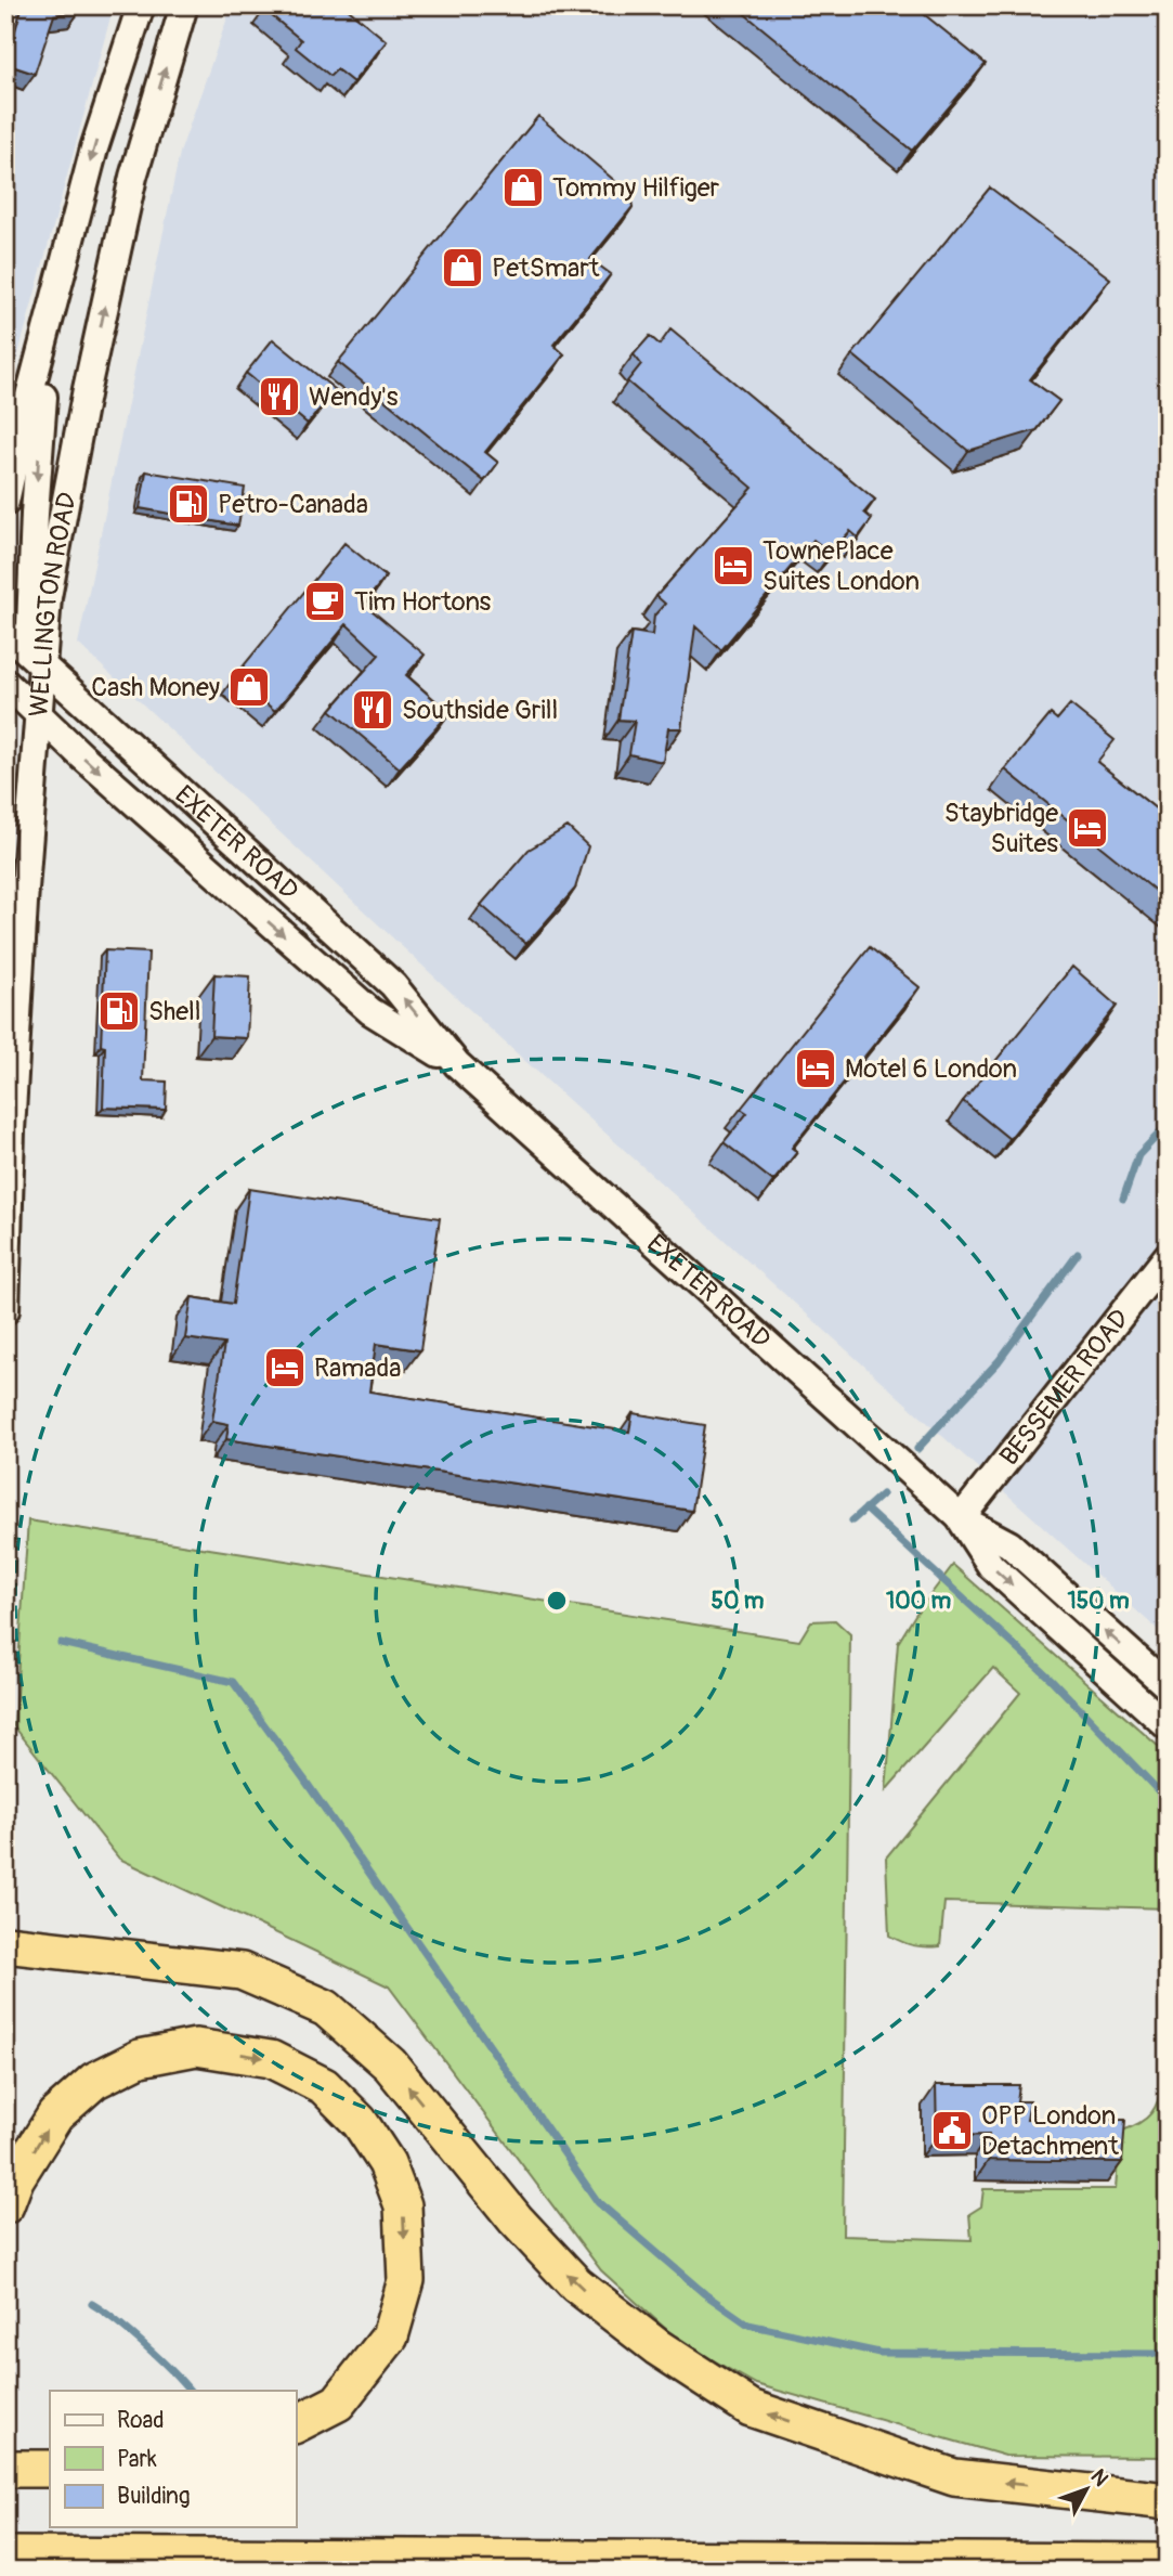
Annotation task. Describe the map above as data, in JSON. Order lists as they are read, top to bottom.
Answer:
{
  "streets": {
    "street": ["WELLINGTON ROAD", "EXETER ROAD", "BESSEMER ROAD"]
  },
  "crossings": [
    ["WELLINGTON ROAD", "EXETER ROAD"],
    ["EXETER ROAD", "BESSEMER ROAD"]
  ],
  "places": {
    "shop": ["Tommy Hilfiger", "PetSmart", "Cash Money"],
    "restaurant": ["Wendy's", "Southside Grill"],
    "fuel station": ["Petro-Canada", "Shell"],
    "hotel": [
      "TownePlace Suites London",
      "Staybridge Suites",
      "Motel 6 London",
      "Ramada"
    ],
    "cafe": ["Tim Hortons"],
    "public building": ["OPP London Detachment"]
  },
  "legend": ["Road", "Park", "Building"],
  "north": "top right",
  "rings": ["50 m", "100 m", "150 m"]
}
